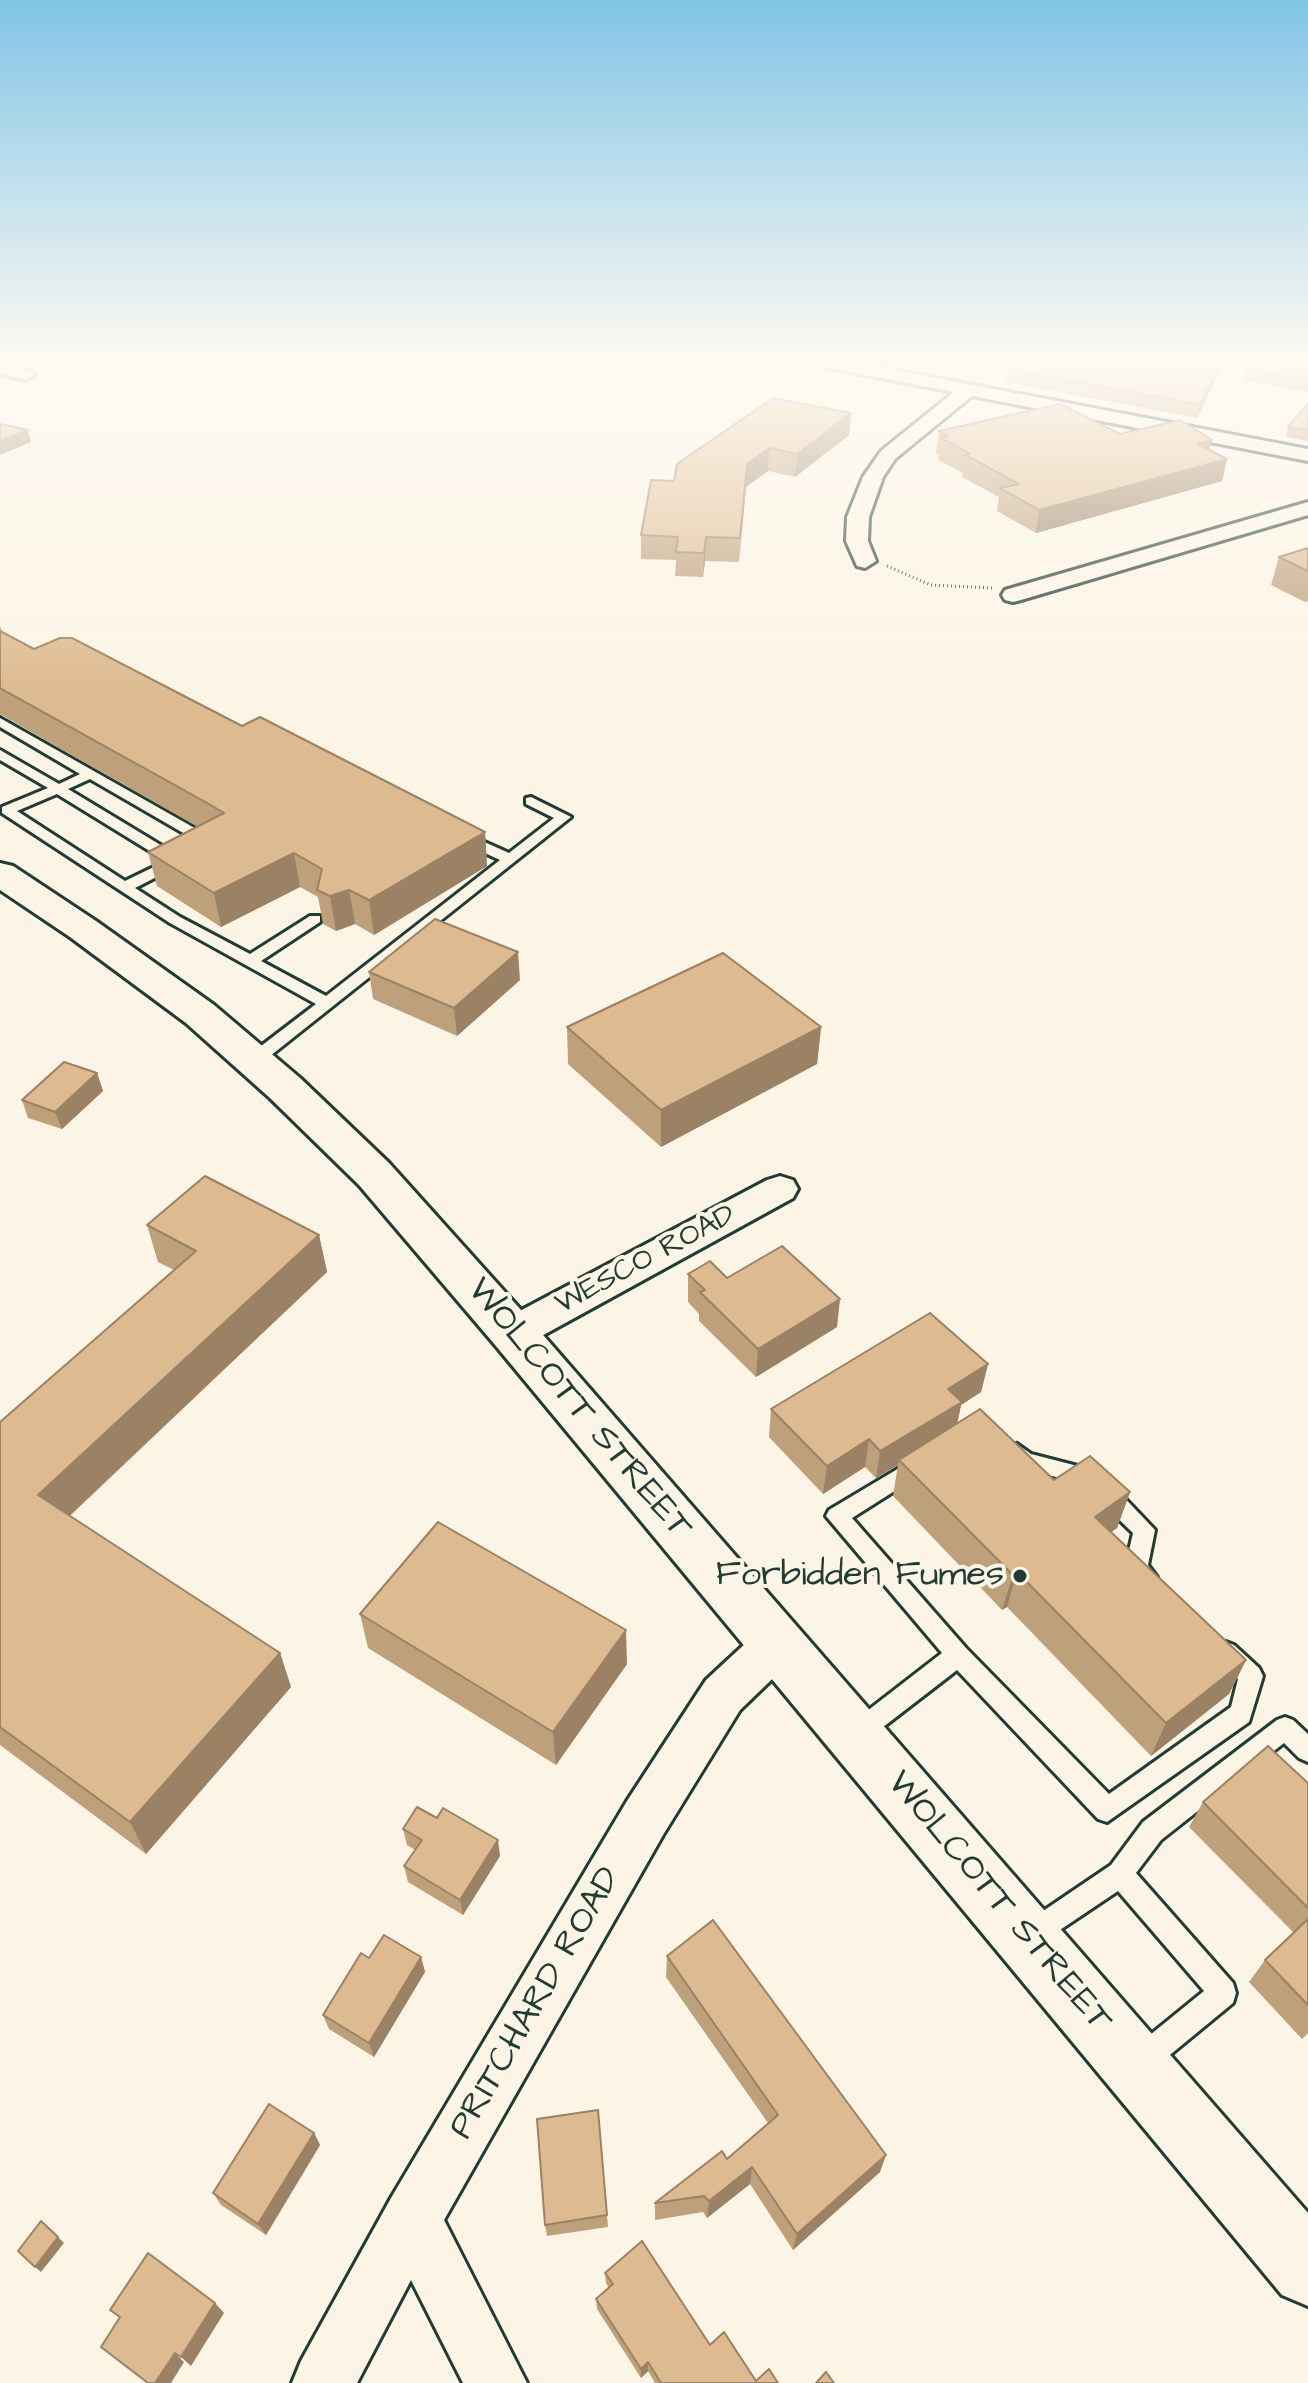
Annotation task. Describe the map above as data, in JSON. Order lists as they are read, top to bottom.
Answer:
{
  "streets": {
    "main road": ["WOLCOTT STREET"],
    "street": ["WESCO ROAD", "PRITCHARD ROAD"]
  },
  "crossings": [
    ["WESCO ROAD", "WOLCOTT STREET"],
    ["WOLCOTT STREET", "PRITCHARD ROAD"]
  ],
  "places": ["Forbidden Fumes"]
}
